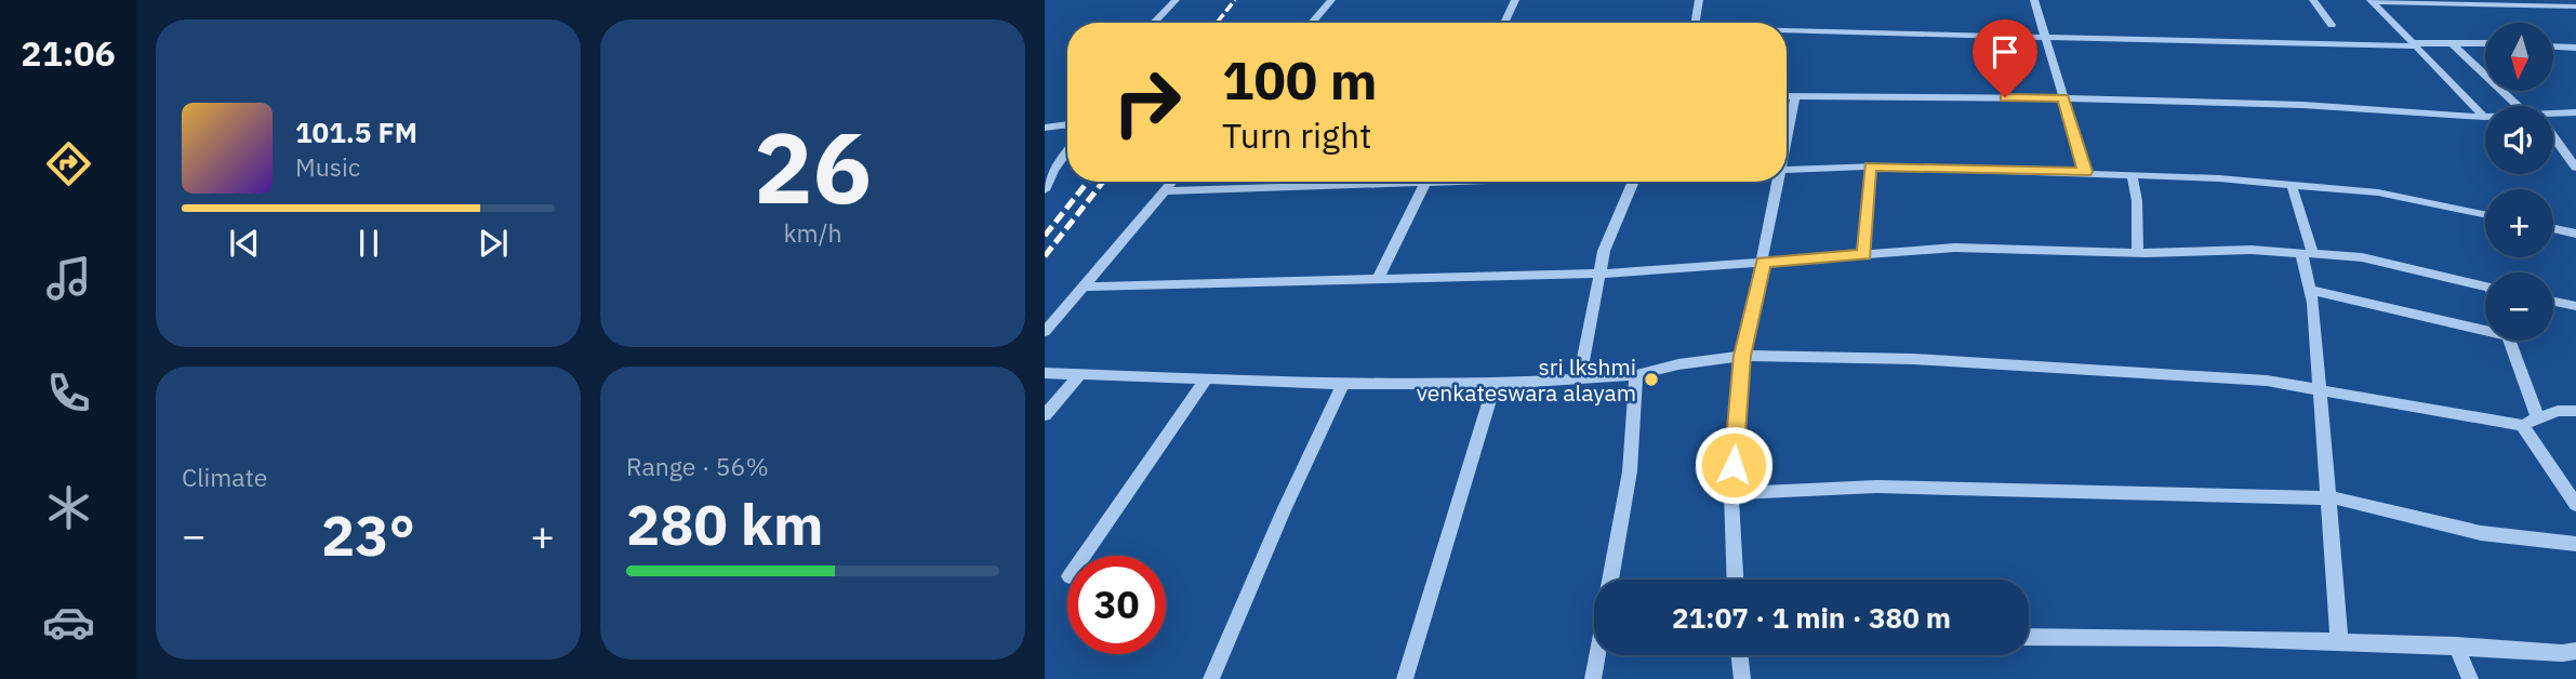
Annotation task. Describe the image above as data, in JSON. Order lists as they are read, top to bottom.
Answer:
{
  "places": ["sri lkshmi venkateswara alayam"],
  "north": "bottom",
  "page": {
    "tabs": "21:06",
    "tile": [
      ["26", "km/h"],
      "Climate",
      ["Range · 56%", "280 km"]
    ],
    "map_buttons": ["+", "−"],
    "turn": ["100 m", "Turn right"],
    "song": ["101.5 FM", "Music"],
    "heat": ["−", "23°", "+"],
    "limit": "30",
    "trip": "21:07 · 1 min · 380 m"
  }
}
